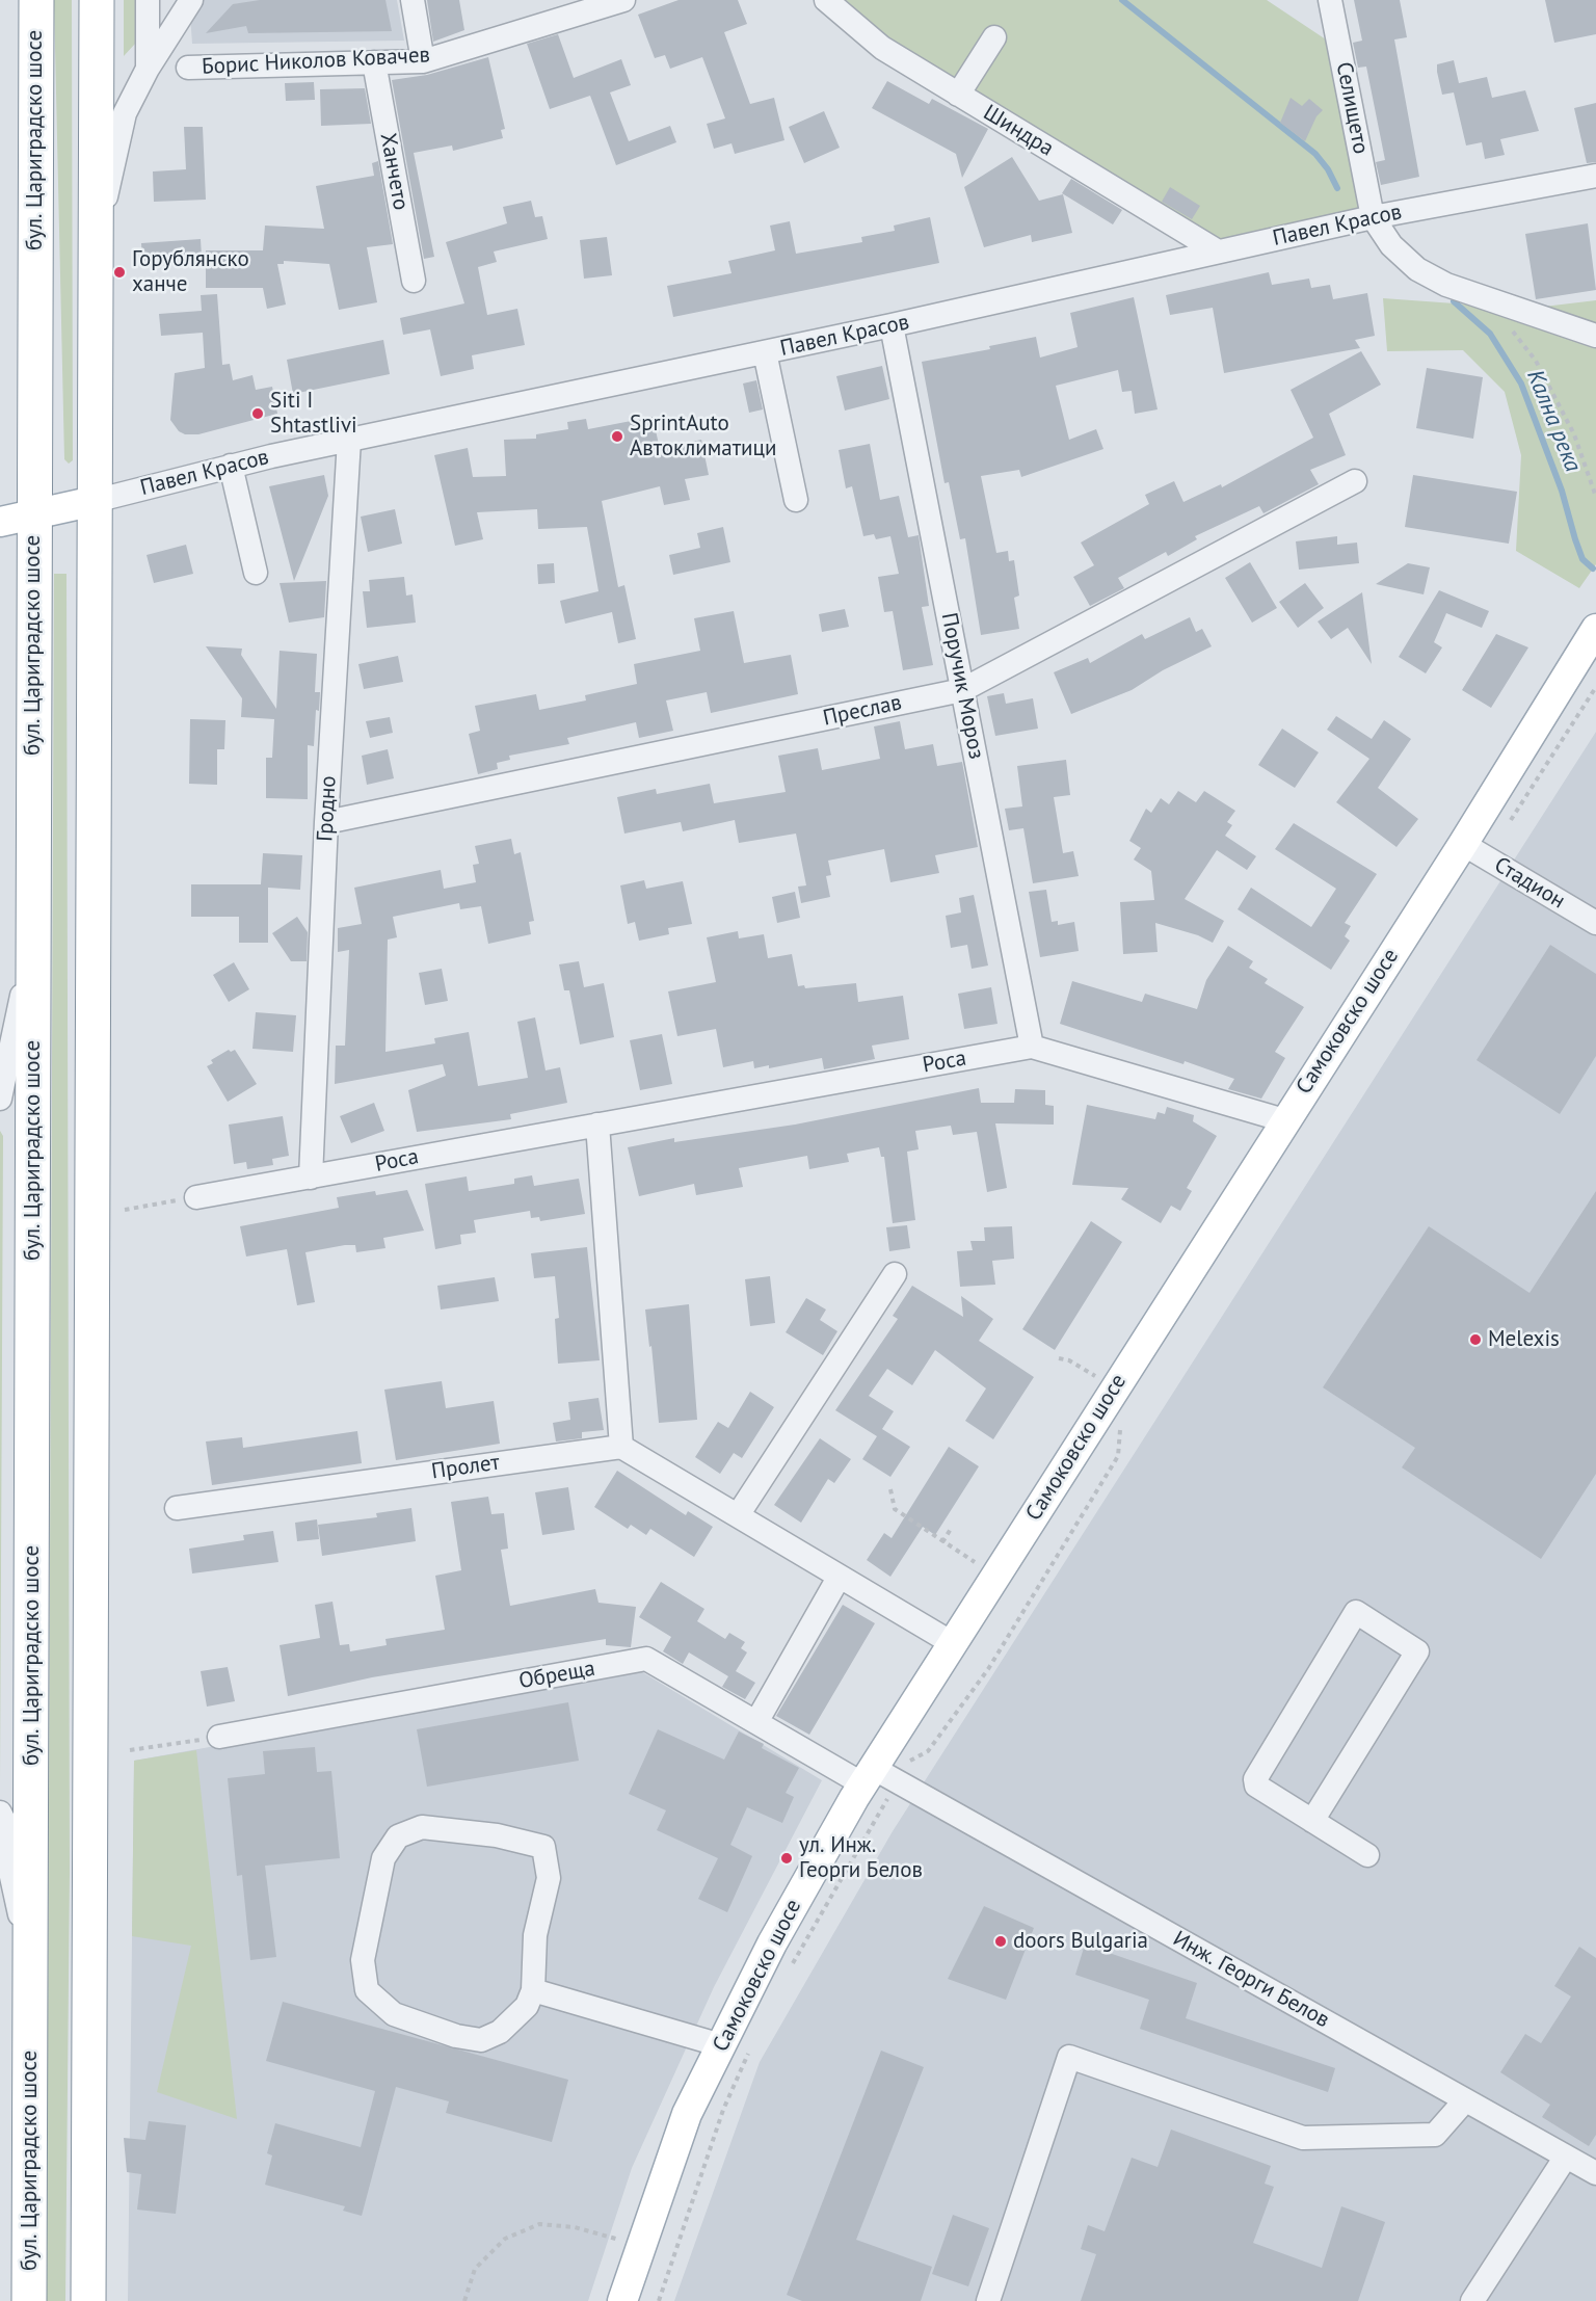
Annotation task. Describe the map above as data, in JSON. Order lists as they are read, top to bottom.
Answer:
{
  "streets": {
    "highway": ["бул. Цариградско шосе"],
    "main road": ["Самоковско шосе"],
    "street": [
      "Борис Николов Ковачев",
      "Селището",
      "Шиндра",
      "Ханчето",
      "Павел Красов",
      "Поручик Мороз",
      "Преслав",
      "Гродно",
      "Стадион",
      "Роса",
      "Пролет",
      "Обреща",
      "Инж. Георги Белов"
    ]
  },
  "crossings": [
    ["Борис Николов Ковачев", "Ханчето"],
    ["Селището", "Павел Красов"],
    ["Шиндра", "Павел Красов"],
    ["Павел Красов", "Поручик Мороз"],
    ["Павел Красов", "Гродно"],
    ["Поручик Мороз", "Преслав"],
    ["Поручик Мороз", "Роса"],
    ["Преслав", "Гродно"],
    ["Гродно", "Роса"],
    ["Стадион", "Самоковско шосе"],
    ["Самоковско шосе", "Роса"],
    ["Самоковско шосе", "Обреща"],
    ["Самоковско шосе", "Инж. Георги Белов"],
    ["Обреща", "Инж. Георги Белов"]
  ],
  "water": ["Кална река"],
  "places": [
    "Горублянско ханче",
    "Siti I Shtastlivi",
    "SprintAuto Автоклиматици",
    "Мelexis",
    "ул. Инж. Георги Белов",
    "doors Bulgaria"
  ]
}
